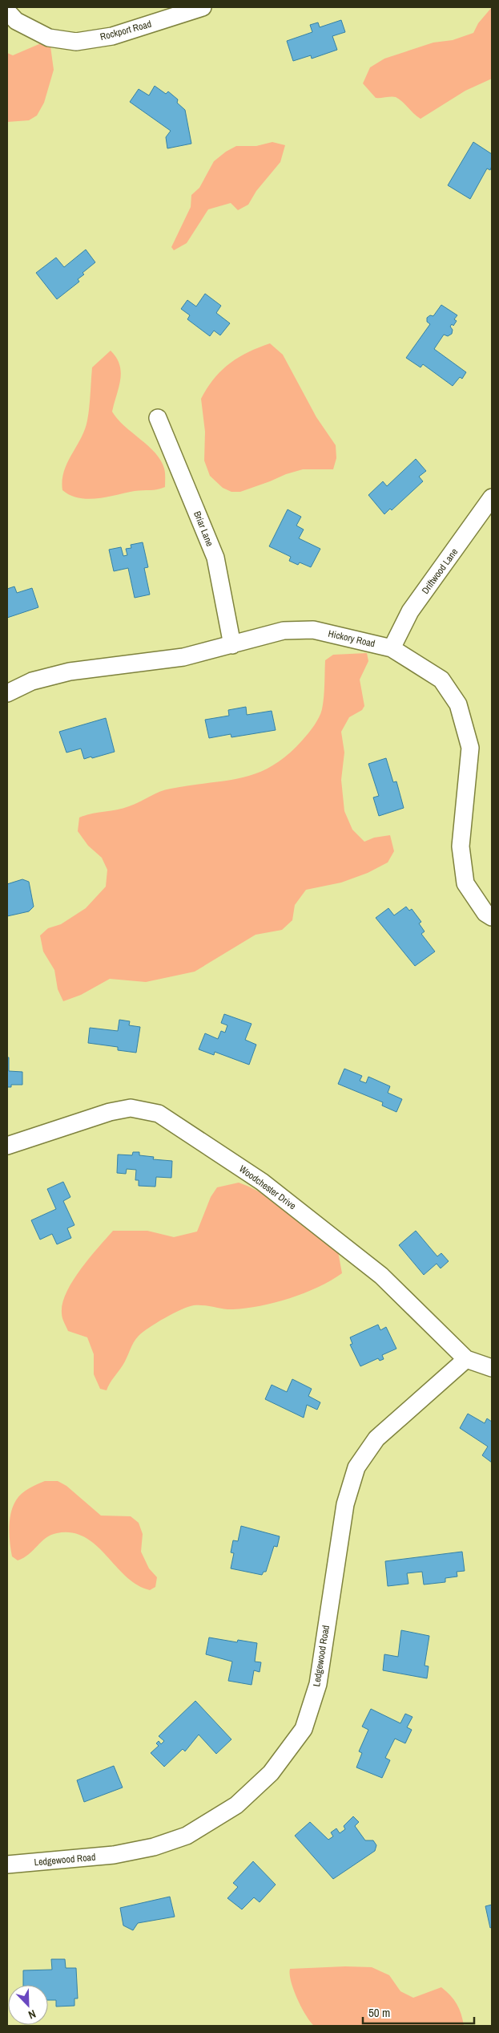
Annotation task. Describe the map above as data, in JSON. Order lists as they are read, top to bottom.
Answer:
{
  "streets": {
    "street": [
      "Rockport Road",
      "Briar Lane",
      "Driftwood Lane",
      "Hickory Road",
      "Woodchester Drive",
      "Ledgewood Road"
    ]
  },
  "crossings": [
    ["Briar Lane", "Hickory Road"],
    ["Driftwood Lane", "Hickory Road"],
    ["Woodchester Drive", "Ledgewood Road"]
  ],
  "scale_bar": "50 m",
  "north": "bottom right"
}
